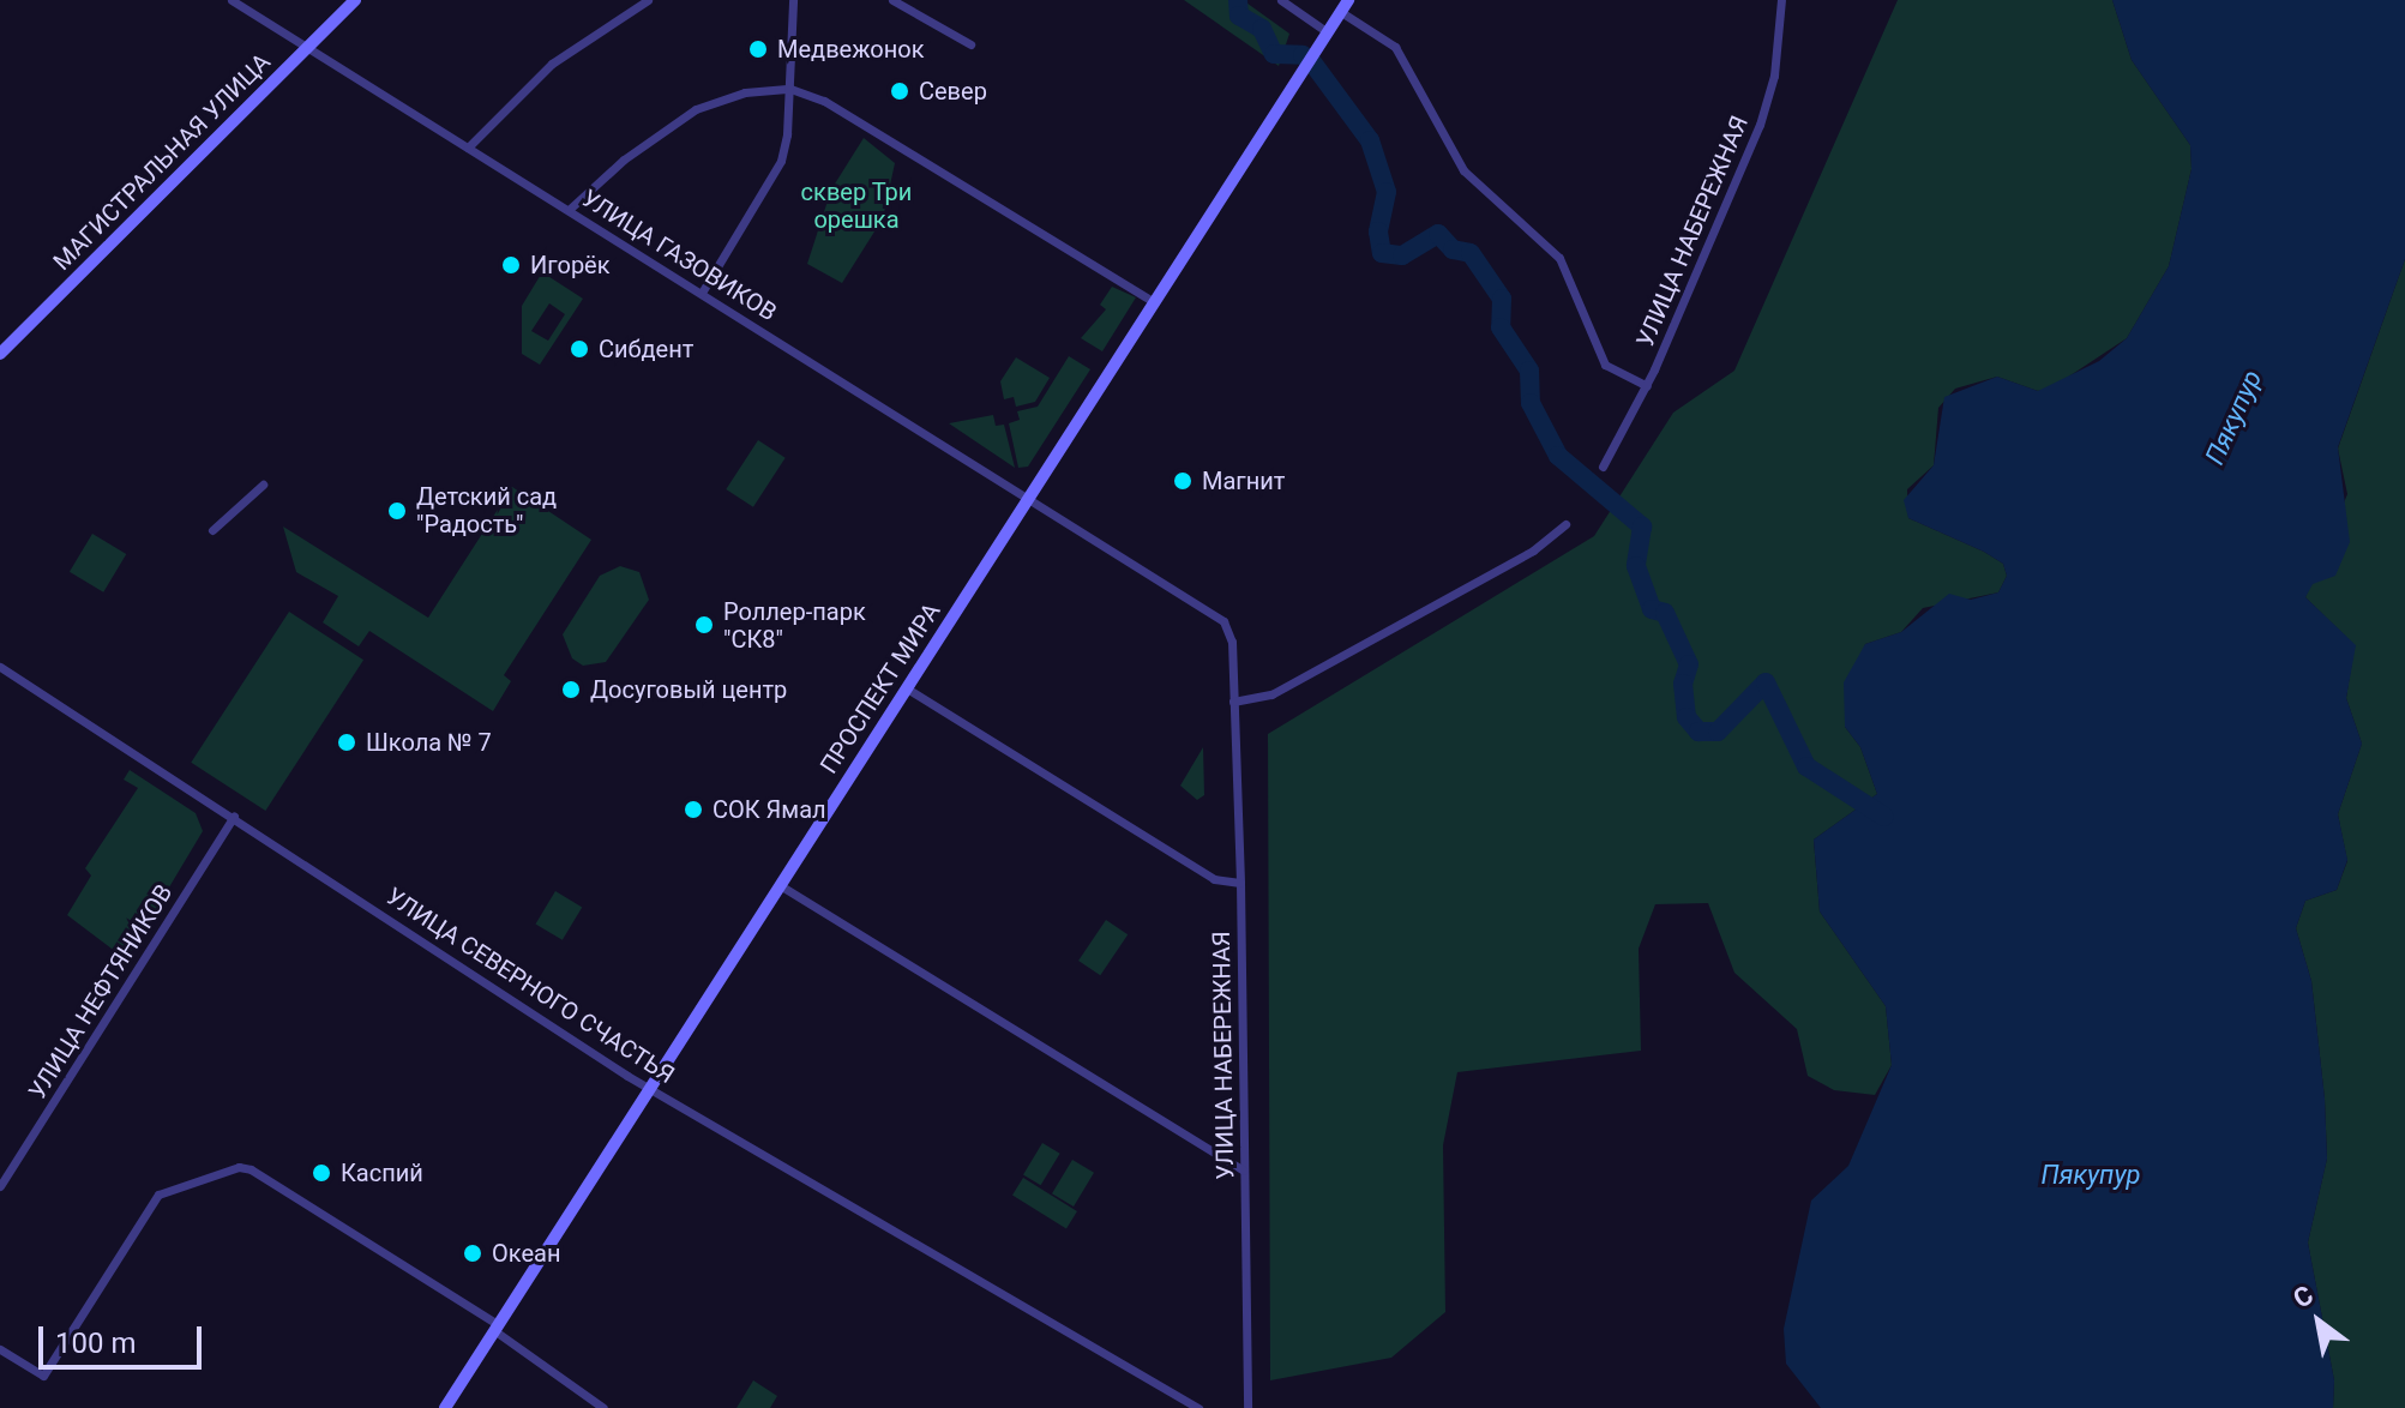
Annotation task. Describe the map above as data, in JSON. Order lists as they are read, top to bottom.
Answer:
{
  "streets": {
    "main road": ["МАГИСТРАЛЬНАЯ УЛИЦА", "ПРОСПЕКТ МИРА"],
    "street": [
      "УЛИЦА НАБЕРЕЖНАЯ",
      "УЛИЦА ГАЗОВИКОВ",
      "УЛИЦА СЕВЕРНОГО СЧАСТЬЯ",
      "УЛИЦА НЕФТЯНИКОВ"
    ]
  },
  "crossings": [
    ["МАГИСТРАЛЬНАЯ УЛИЦА", "УЛИЦА ГАЗОВИКОВ"],
    ["УЛИЦА НАБЕРЕЖНАЯ", "УЛИЦА ГАЗОВИКОВ"],
    ["УЛИЦА НАБЕРЕЖНАЯ", "ПРОСПЕКТ МИРА"],
    ["УЛИЦА ГАЗОВИКОВ", "ПРОСПЕКТ МИРА"],
    ["ПРОСПЕКТ МИРА", "УЛИЦА СЕВЕРНОГО СЧАСТЬЯ"],
    ["УЛИЦА СЕВЕРНОГО СЧАСТЬЯ", "УЛИЦА НЕФТЯНИКОВ"]
  ],
  "water": ["Пякупур"],
  "parks": ["сквер Три орешка"],
  "places": [
    "Медвежонок",
    "Север",
    "Игорёк",
    "Сибдент",
    "Магнит",
    "Детский сад \"Радость\"",
    "Роллер-парк \"СК8\"",
    "Досуговый центр",
    "Школа № 7",
    "СОК Ямал",
    "Каспий",
    "Океан"
  ],
  "scale_bar": "100 m",
  "north": "top left"
}
